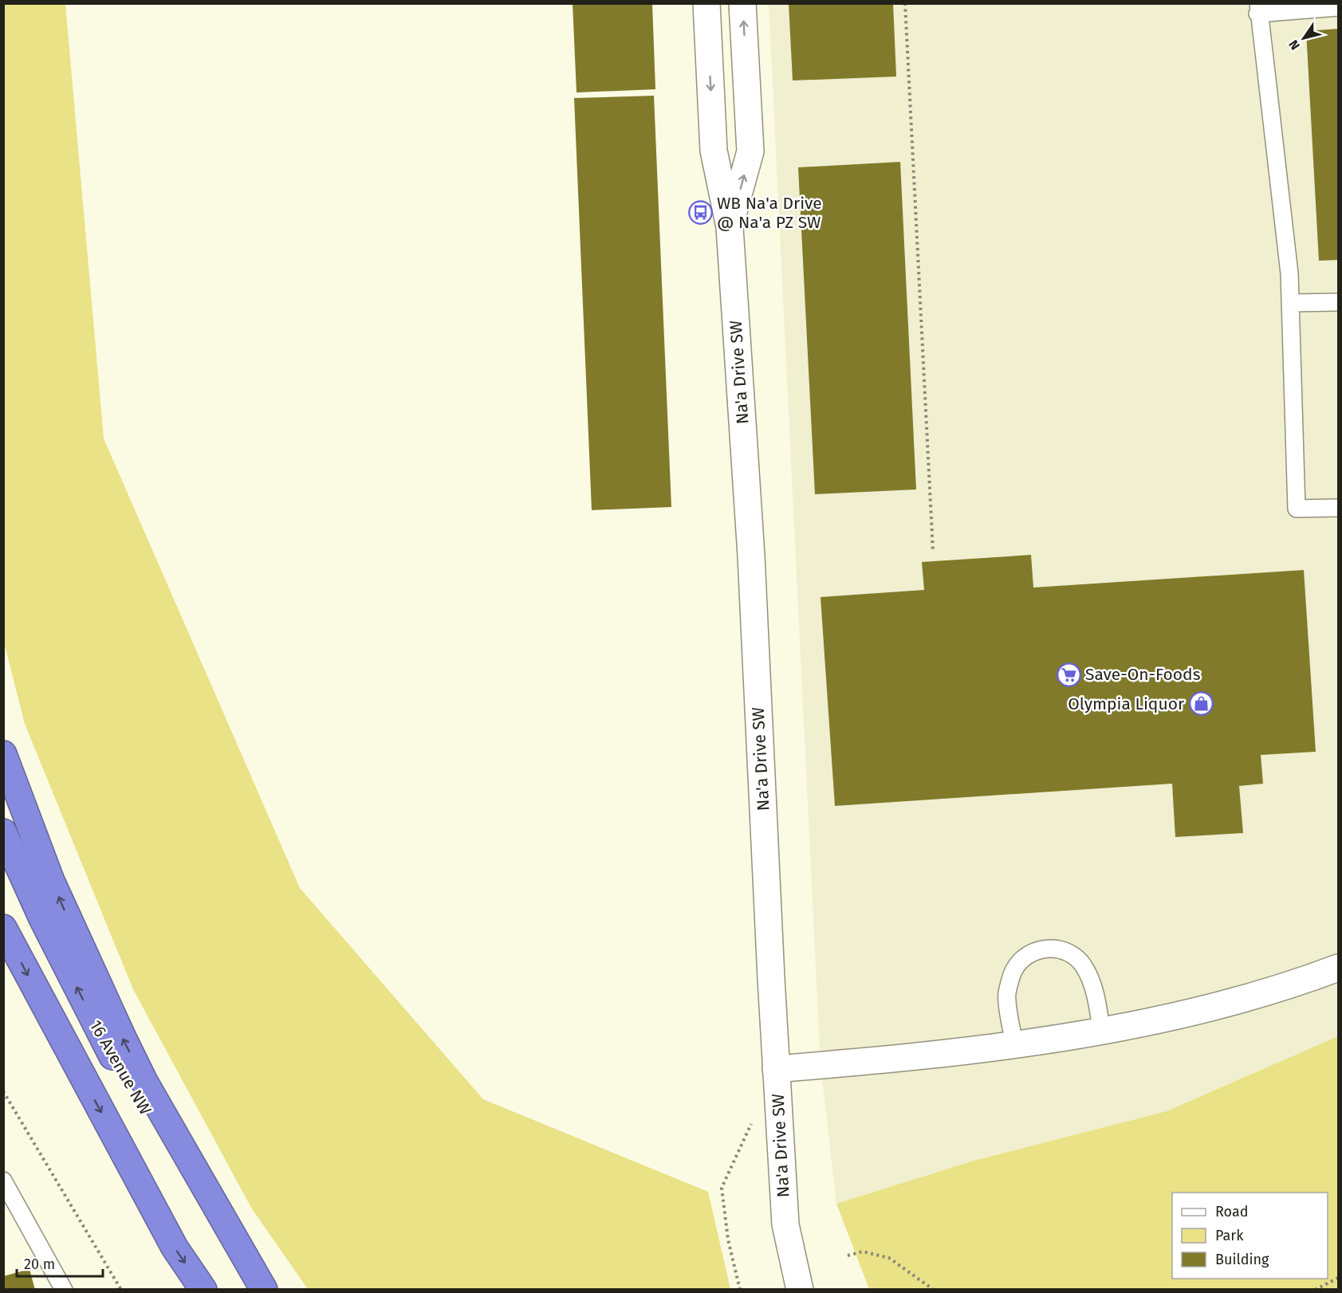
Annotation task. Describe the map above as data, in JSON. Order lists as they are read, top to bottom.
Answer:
{
  "streets": {
    "highway": ["16 Avenue NW"],
    "street": ["Na'a Drive SW"]
  },
  "places": {
    "bus stop": ["WB Na'a Drive @ Na'a PZ SW"],
    "supermarket": ["Save-On-Foods"],
    "shop": ["Olympia Liquor"]
  },
  "legend": ["Road", "Park", "Building"],
  "scale_bar": "20 m",
  "north": "bottom left"
}
